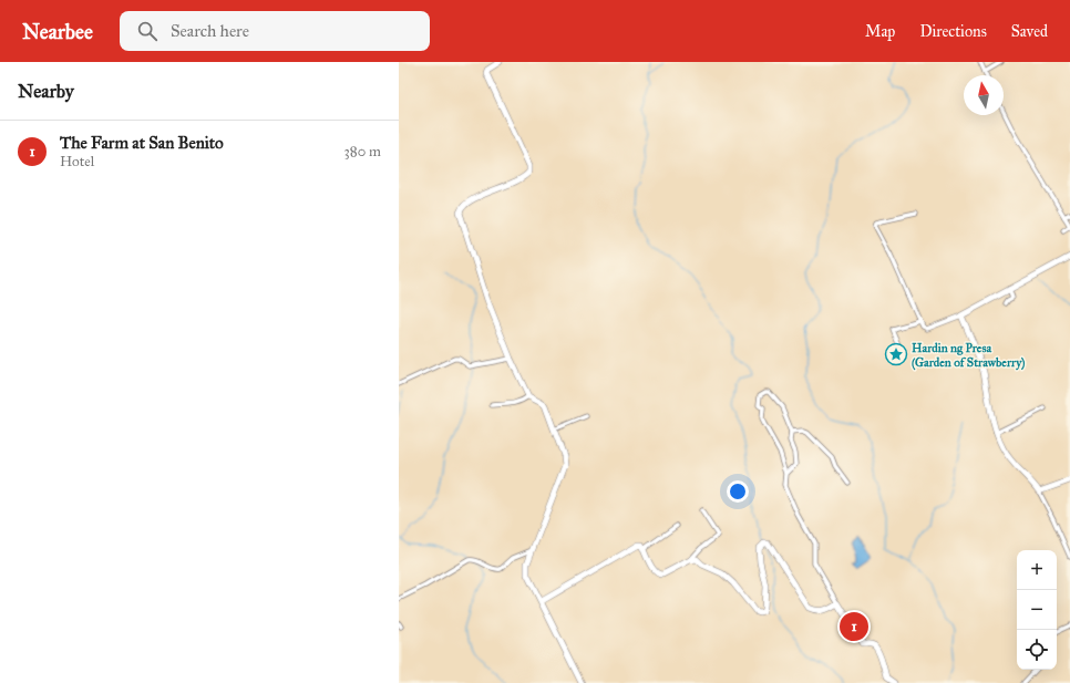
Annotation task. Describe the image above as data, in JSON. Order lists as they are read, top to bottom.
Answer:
{
  "places": {
    "place": ["Hardin ng Presa (Garden of Strawberry)"]
  },
  "north": "top",
  "page": {
    "header": "Nearbee",
    "search": "Search here",
    "nav": ["Map", "Directions", "Saved"],
    "heading": "Nearby",
    "list": [
      {
        "mark": "1",
        "name": "The Farm at San Benito",
        "note": "Hotel",
        "value": "380 m"
      }
    ],
    "map_buttons": ["+", "−"],
    "pins": "1"
  }
}
